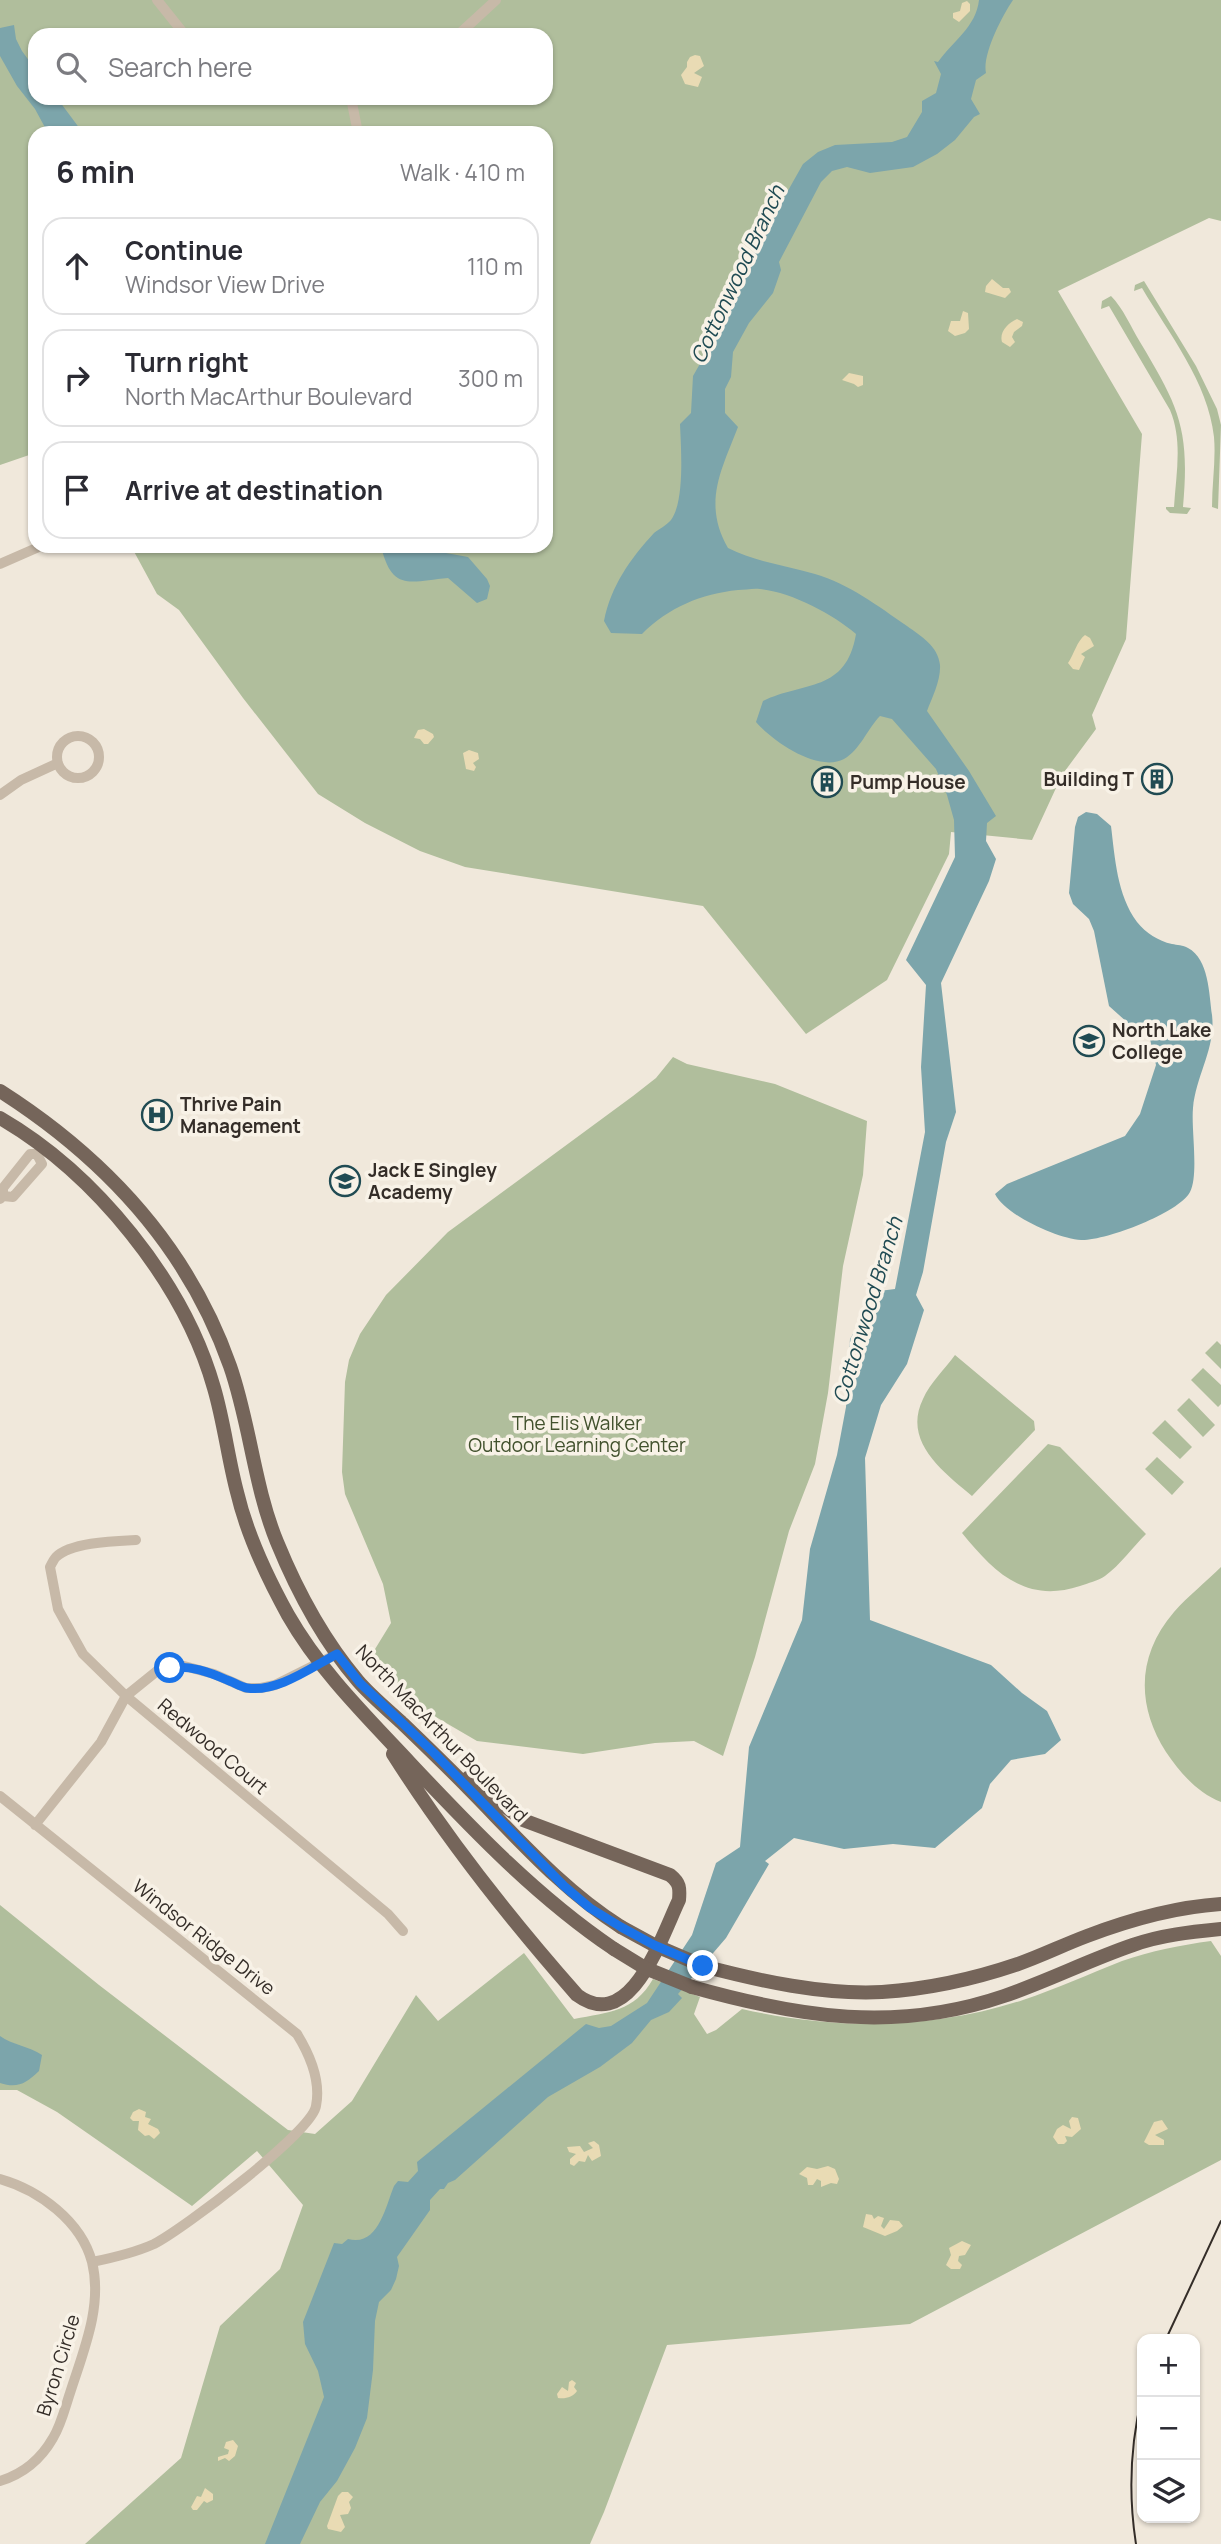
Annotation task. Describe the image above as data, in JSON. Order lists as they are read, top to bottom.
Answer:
{
  "streets": {
    "main road": ["North MacArthur Boulevard"],
    "street": ["Redwood Court", "Windsor Ridge Drive", "Byron Circle"]
  },
  "crossings": [
    ["Windsor Ridge Drive", "Byron Circle"]
  ],
  "water": ["Cottonwood Branch"],
  "parks": ["The Elis Walker Outdoor Learning Center"],
  "places": {
    "building": ["Building T", "Pump House"],
    "school or university": ["North Lake College", "Jack E Singley Academy"],
    "hospital": ["Thrive Pain Management"]
  },
  "page": {
    "search": "Search here",
    "heading": ["6 min", "Walk · 410 m"],
    "list": [
      ["Continue", "Windsor View Drive", "110 m"],
      ["Turn right", "North MacArthur Boulevard", "300 m"],
      "Arrive at destination"
    ],
    "map_buttons": ["+", "−"]
  }
}
